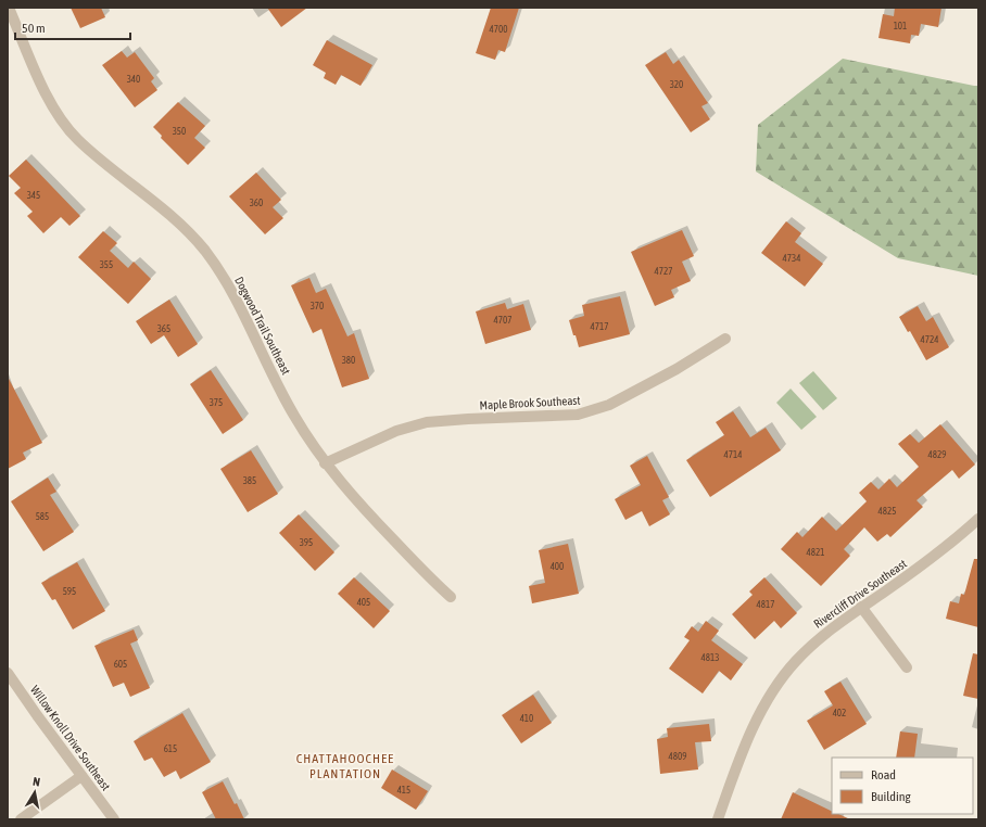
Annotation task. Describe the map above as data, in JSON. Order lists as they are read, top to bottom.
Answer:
{
  "streets": {
    "street": [
      "Dogwood Trail Southeast",
      "Maple Brook Southeast",
      "Rivercliff Drive Southeast",
      "Willow Knoll Drive Southeast"
    ]
  },
  "crossings": [
    ["Dogwood Trail Southeast", "Maple Brook Southeast"]
  ],
  "districts": ["CHATTAHOOCHEE PLANTATION"],
  "house_numbers": [
    "101",
    "4700",
    "340",
    "320",
    "350",
    "345",
    "360",
    "4734",
    "355",
    "4727",
    "370",
    "4707",
    "4717",
    "365",
    "4724",
    "380",
    "375",
    "4714",
    "4829",
    "385",
    "4825",
    "585",
    "395",
    "4821",
    "400",
    "595",
    "405",
    "4817",
    "4813",
    "605",
    "402",
    "410",
    "615",
    "4809",
    "415"
  ],
  "legend": ["Road", "Building"],
  "scale_bar": "50 m",
  "north": "top"
}
